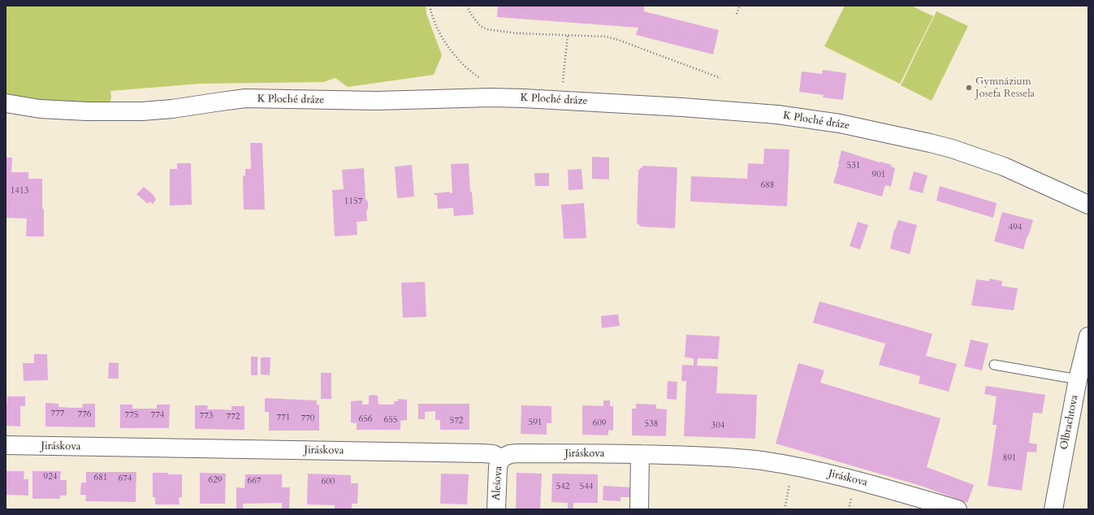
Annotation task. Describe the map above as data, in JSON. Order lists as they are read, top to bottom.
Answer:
{
  "streets": {
    "street": [
      "K Ploché dráze",
      "Olbrachtova",
      "Jiráskova",
      "Alešova"
    ]
  },
  "crossings": [
    ["Jiráskova", "Alešova"]
  ],
  "places": ["Gymnázium Josefa Ressela"],
  "house_numbers": [
    "531",
    "901",
    "688",
    "1413",
    "1157",
    "494",
    "777",
    "776",
    "775",
    "774",
    "773",
    "772",
    "771",
    "770",
    "656",
    "655",
    "572",
    "591",
    "609",
    "538",
    "304",
    "891",
    "924",
    "681",
    "674",
    "629",
    "667",
    "600",
    "542",
    "544"
  ]
}
